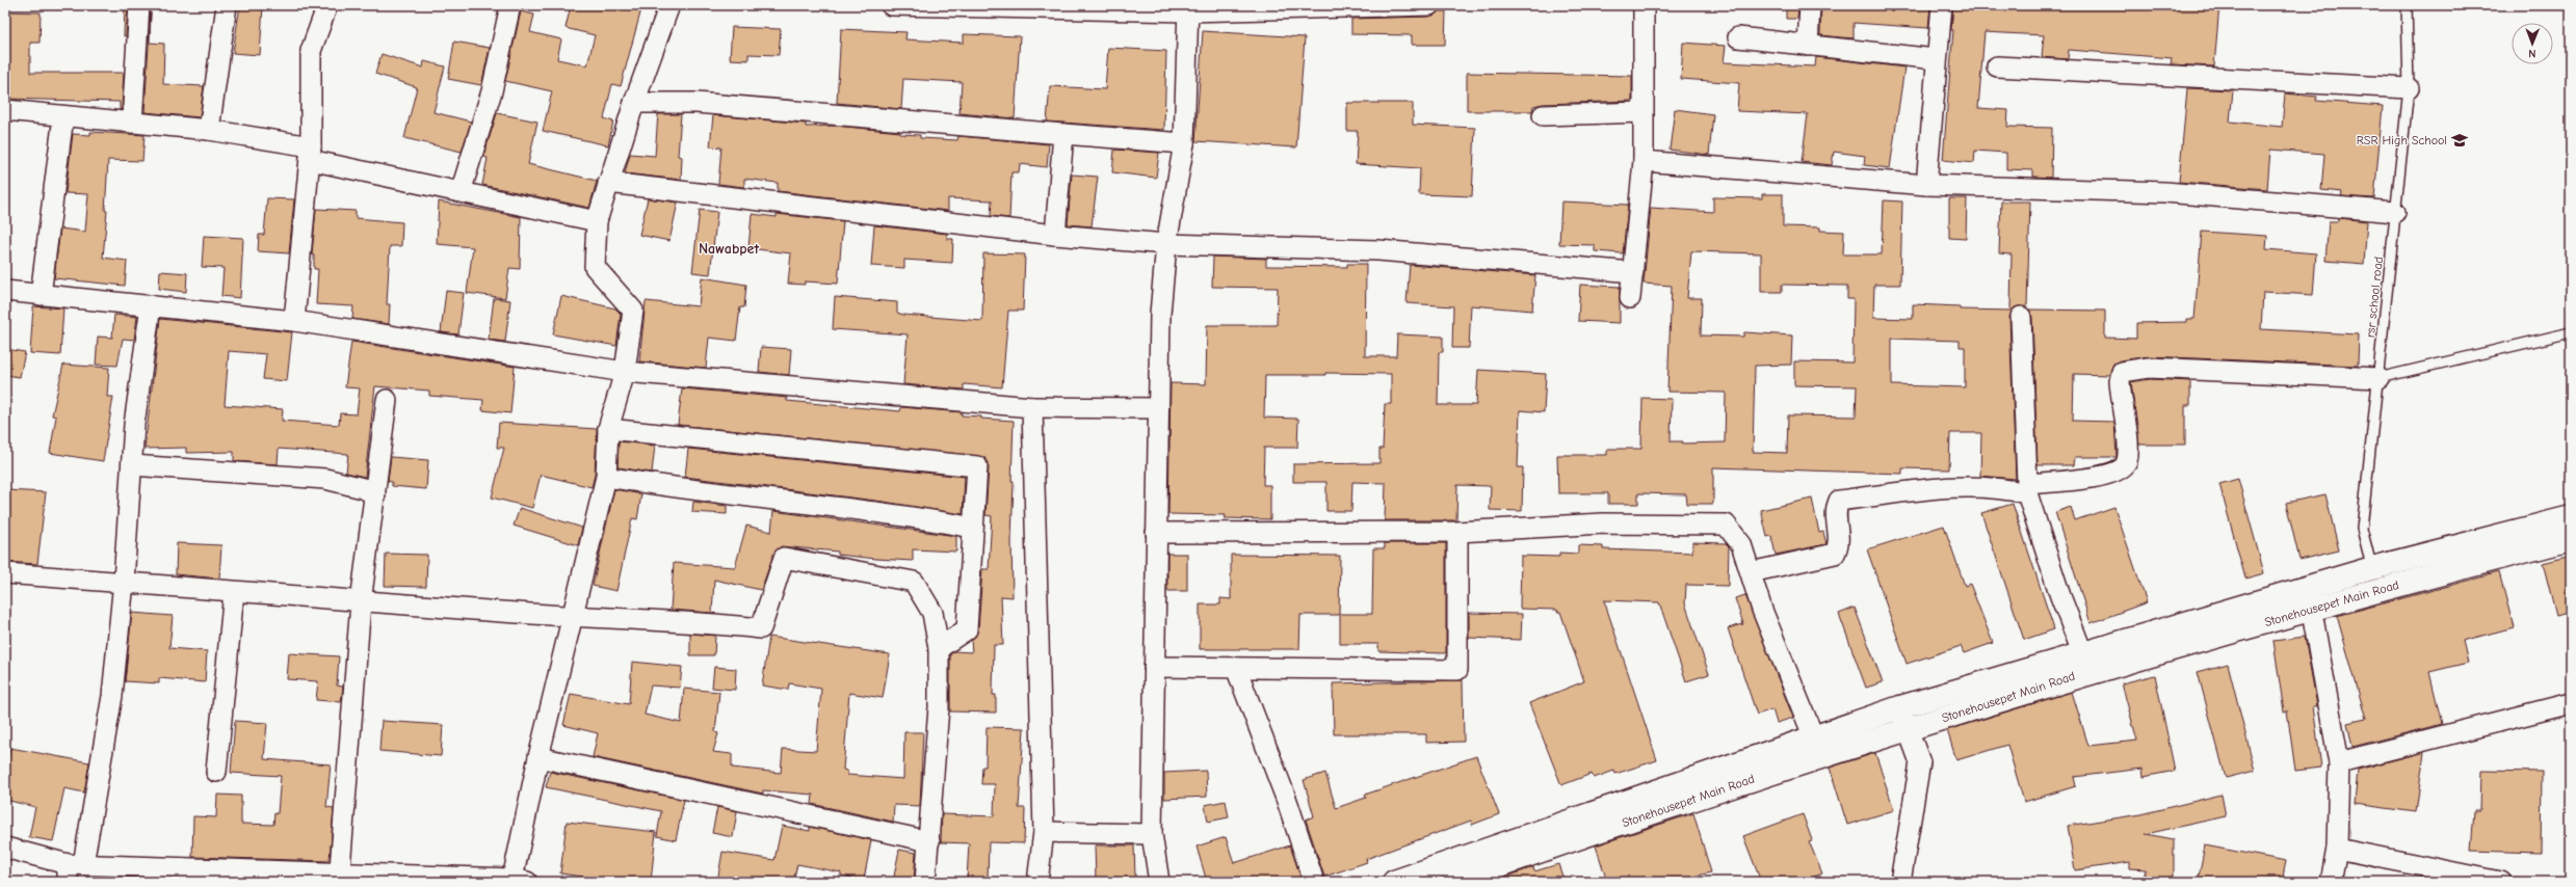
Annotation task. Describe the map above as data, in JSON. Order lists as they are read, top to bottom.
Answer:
{
  "streets": {
    "main road": ["Stonehousepet Main Road"],
    "lane": ["rsr school road"]
  },
  "crossings": [
    ["rsr school road", "Stonehousepet Main Road"]
  ],
  "districts": ["Nawabpet"],
  "places": {
    "school or university": ["RSR High School"]
  },
  "north": "bottom"
}
